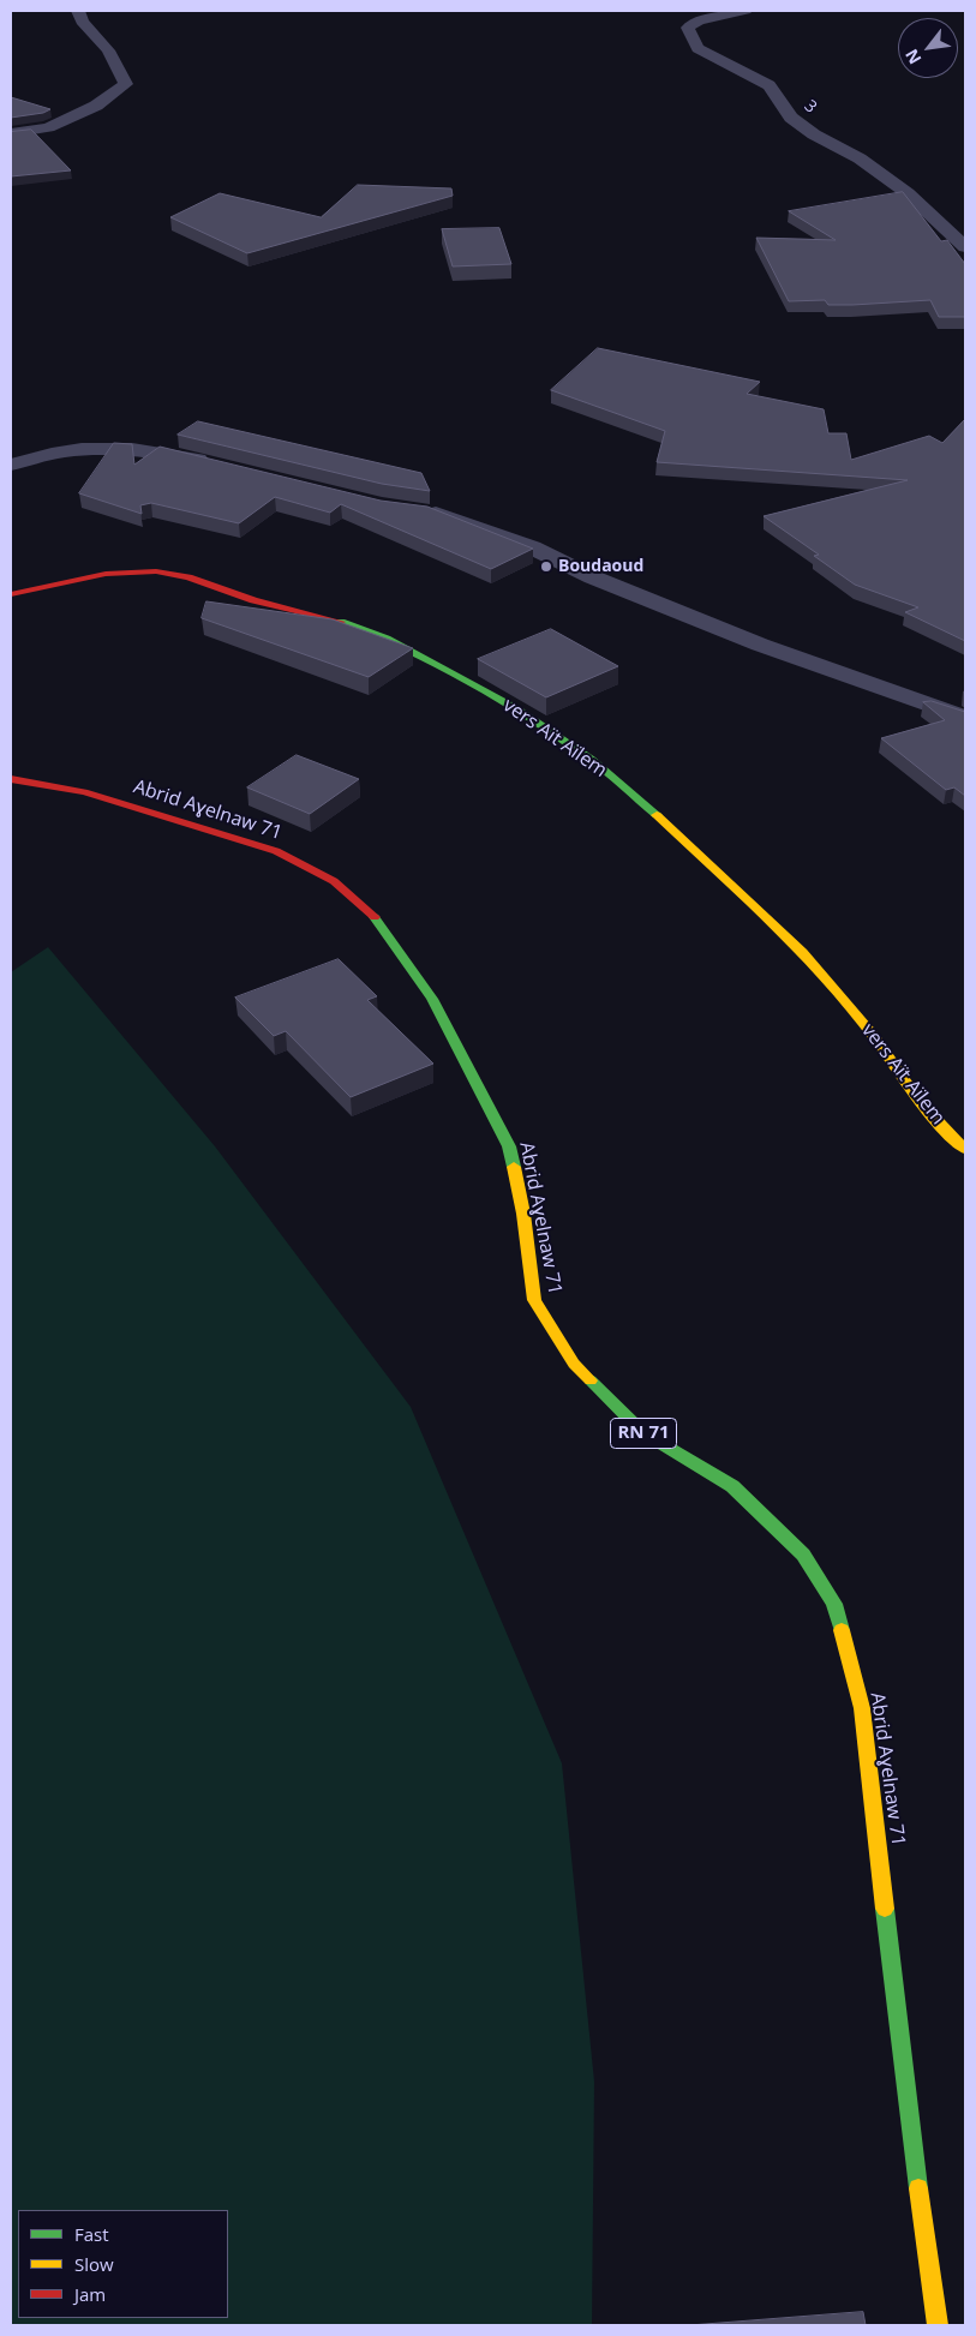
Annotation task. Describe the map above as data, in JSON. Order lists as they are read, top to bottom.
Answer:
{
  "streets": {
    "main road": ["vers Aït Aïlem", "Abrid Aɣelnaw 71", "RN 71"],
    "street": ["3"]
  },
  "places": ["Boudaoud"],
  "legend": ["Fast", "Slow", "Jam"],
  "north": "bottom left"
}
